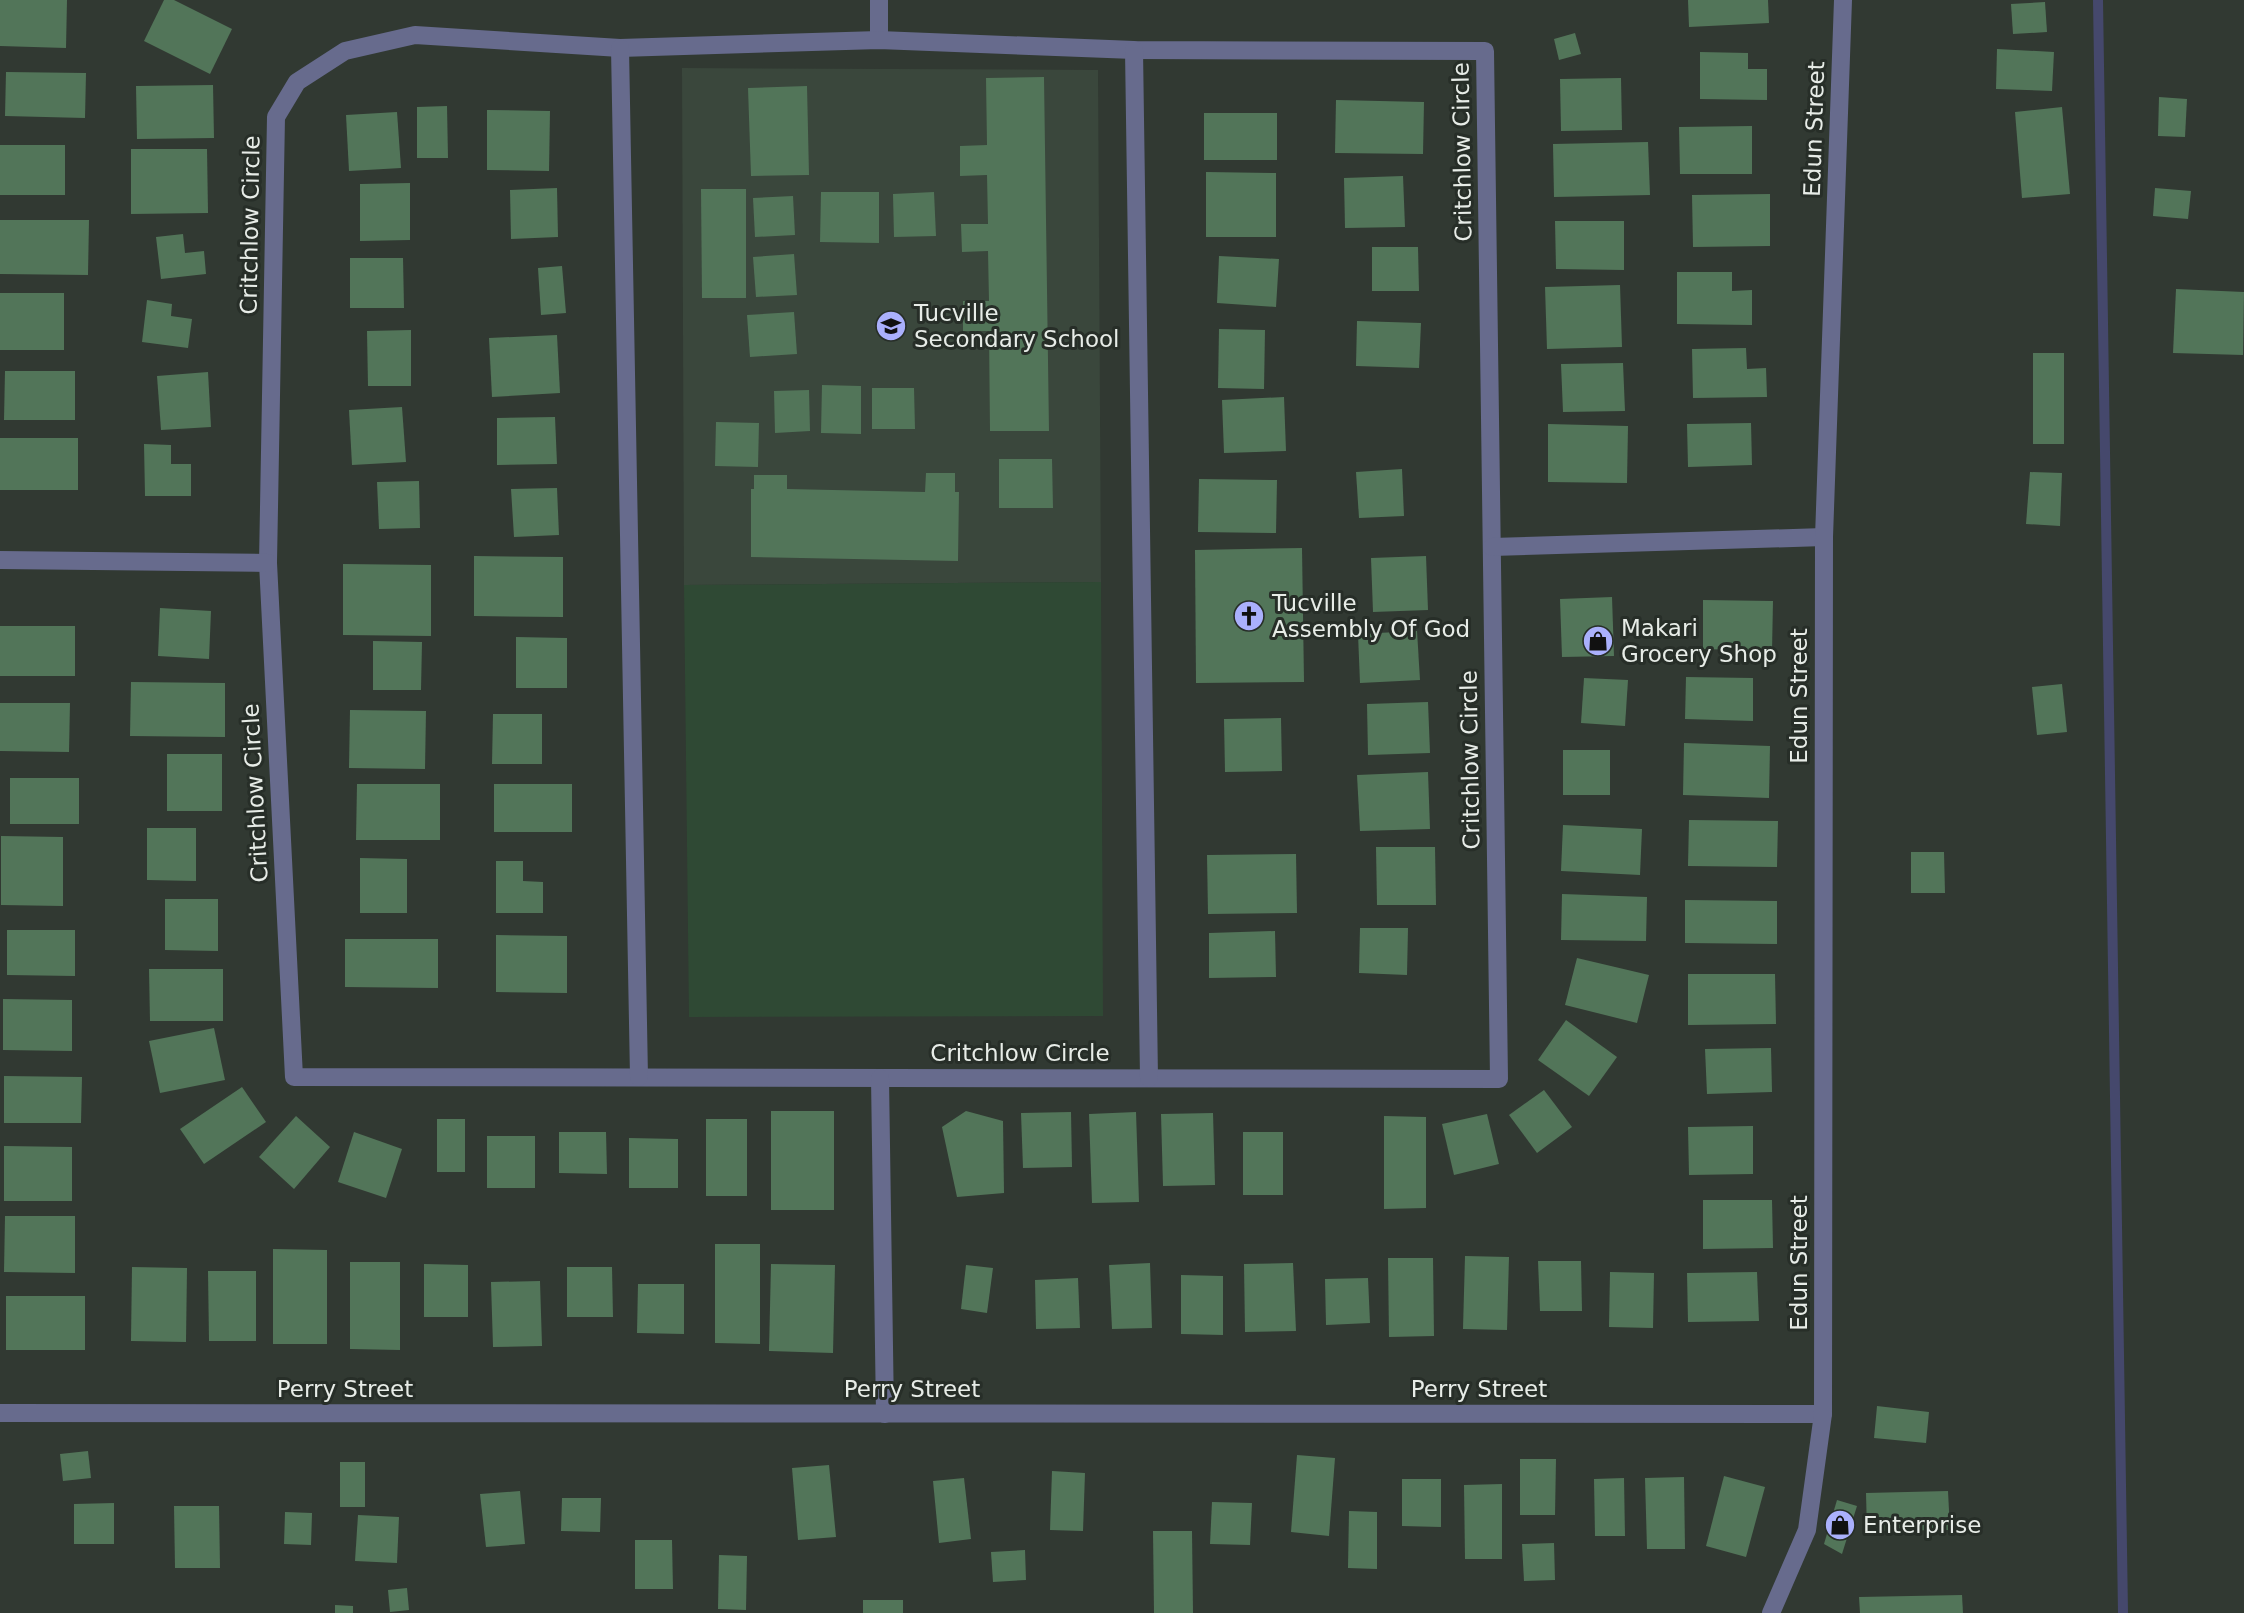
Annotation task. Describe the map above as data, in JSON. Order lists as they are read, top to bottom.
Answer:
{
  "streets": {
    "street": ["Edun Street", "Critchlow Circle", "Perry Street"]
  },
  "crossings": [
    ["Edun Street", "Perry Street"]
  ],
  "places": {
    "school or university": ["Tucville Secondary School"],
    "church": ["Tucville Assembly Of God"],
    "shop": ["Makari Grocery Shop", "Enterprise"]
  }
}
